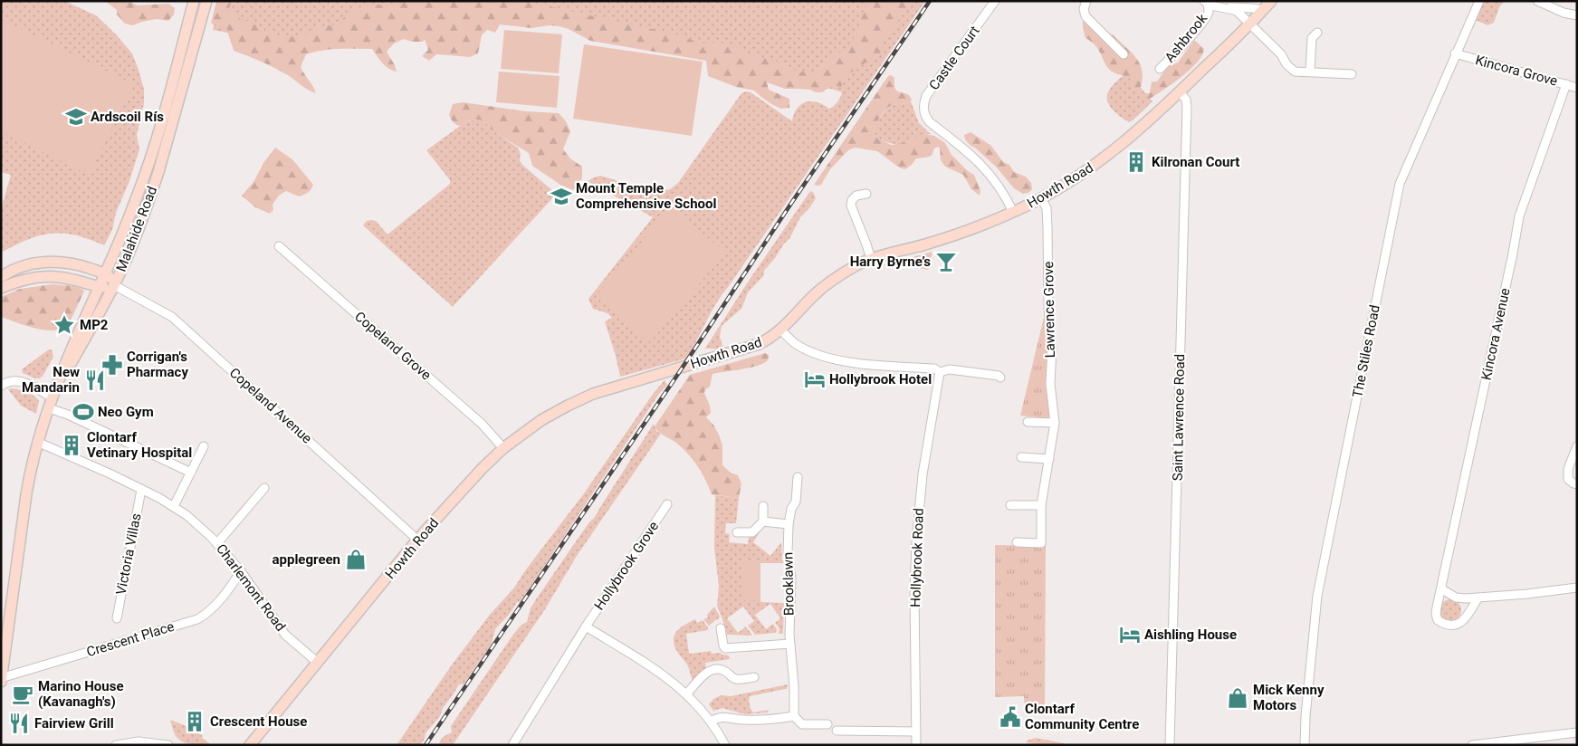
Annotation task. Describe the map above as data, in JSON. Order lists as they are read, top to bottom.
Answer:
{
  "streets": {
    "main road": ["Howth Road", "Malahide Road"],
    "street": [
      "Ashbrook",
      "Castle Court",
      "Kincora Grove",
      "Lawrence Grove",
      "Kincora Avenue",
      "Copeland Grove",
      "The Stiles Road",
      "Copeland Avenue",
      "Saint Lawrence Road",
      "Victoria Villas",
      "Hollybrook Road",
      "Hollybrook Grove",
      "Brooklawn",
      "Charlemont Road",
      "Crescent Place"
    ]
  },
  "crossings": [
    ["Ashbrook", "Howth Road"],
    ["Castle Court", "Howth Road"],
    ["Kincora Grove", "Kincora Avenue"],
    ["Kincora Grove", "The Stiles Road"],
    ["Howth Road", "Lawrence Grove"],
    ["Howth Road", "Copeland Grove"],
    ["Howth Road", "Copeland Avenue"],
    ["Howth Road", "Saint Lawrence Road"],
    ["Howth Road", "Charlemont Road"],
    ["Malahide Road", "Copeland Avenue"],
    ["Malahide Road", "Charlemont Road"],
    ["Malahide Road", "Crescent Place"],
    ["Victoria Villas", "Charlemont Road"],
    ["Charlemont Road", "Crescent Place"]
  ],
  "places": {
    "school or university": ["Ardscoil Rís", "Mount Temple Comprehensive School"],
    "building": ["Kilronan Court", "Clontarf Vetinary Hospital", "Crescent House"],
    "bar": ["Harry Byrne’s"],
    "place": ["MP2"],
    "pharmacy": ["Corrigan's Pharmacy"],
    "hotel": ["Hollybrook Hotel", "Aishling House"],
    "restaurant": ["New Mandarin", "Fairview Grill"],
    "sports": ["Neo Gym"],
    "shop": ["applegreen", "Mick Kenny Motors"],
    "cafe": ["Marino House (Kavanagh's)"],
    "public building": ["Clontarf Community Centre"]
  }
}
